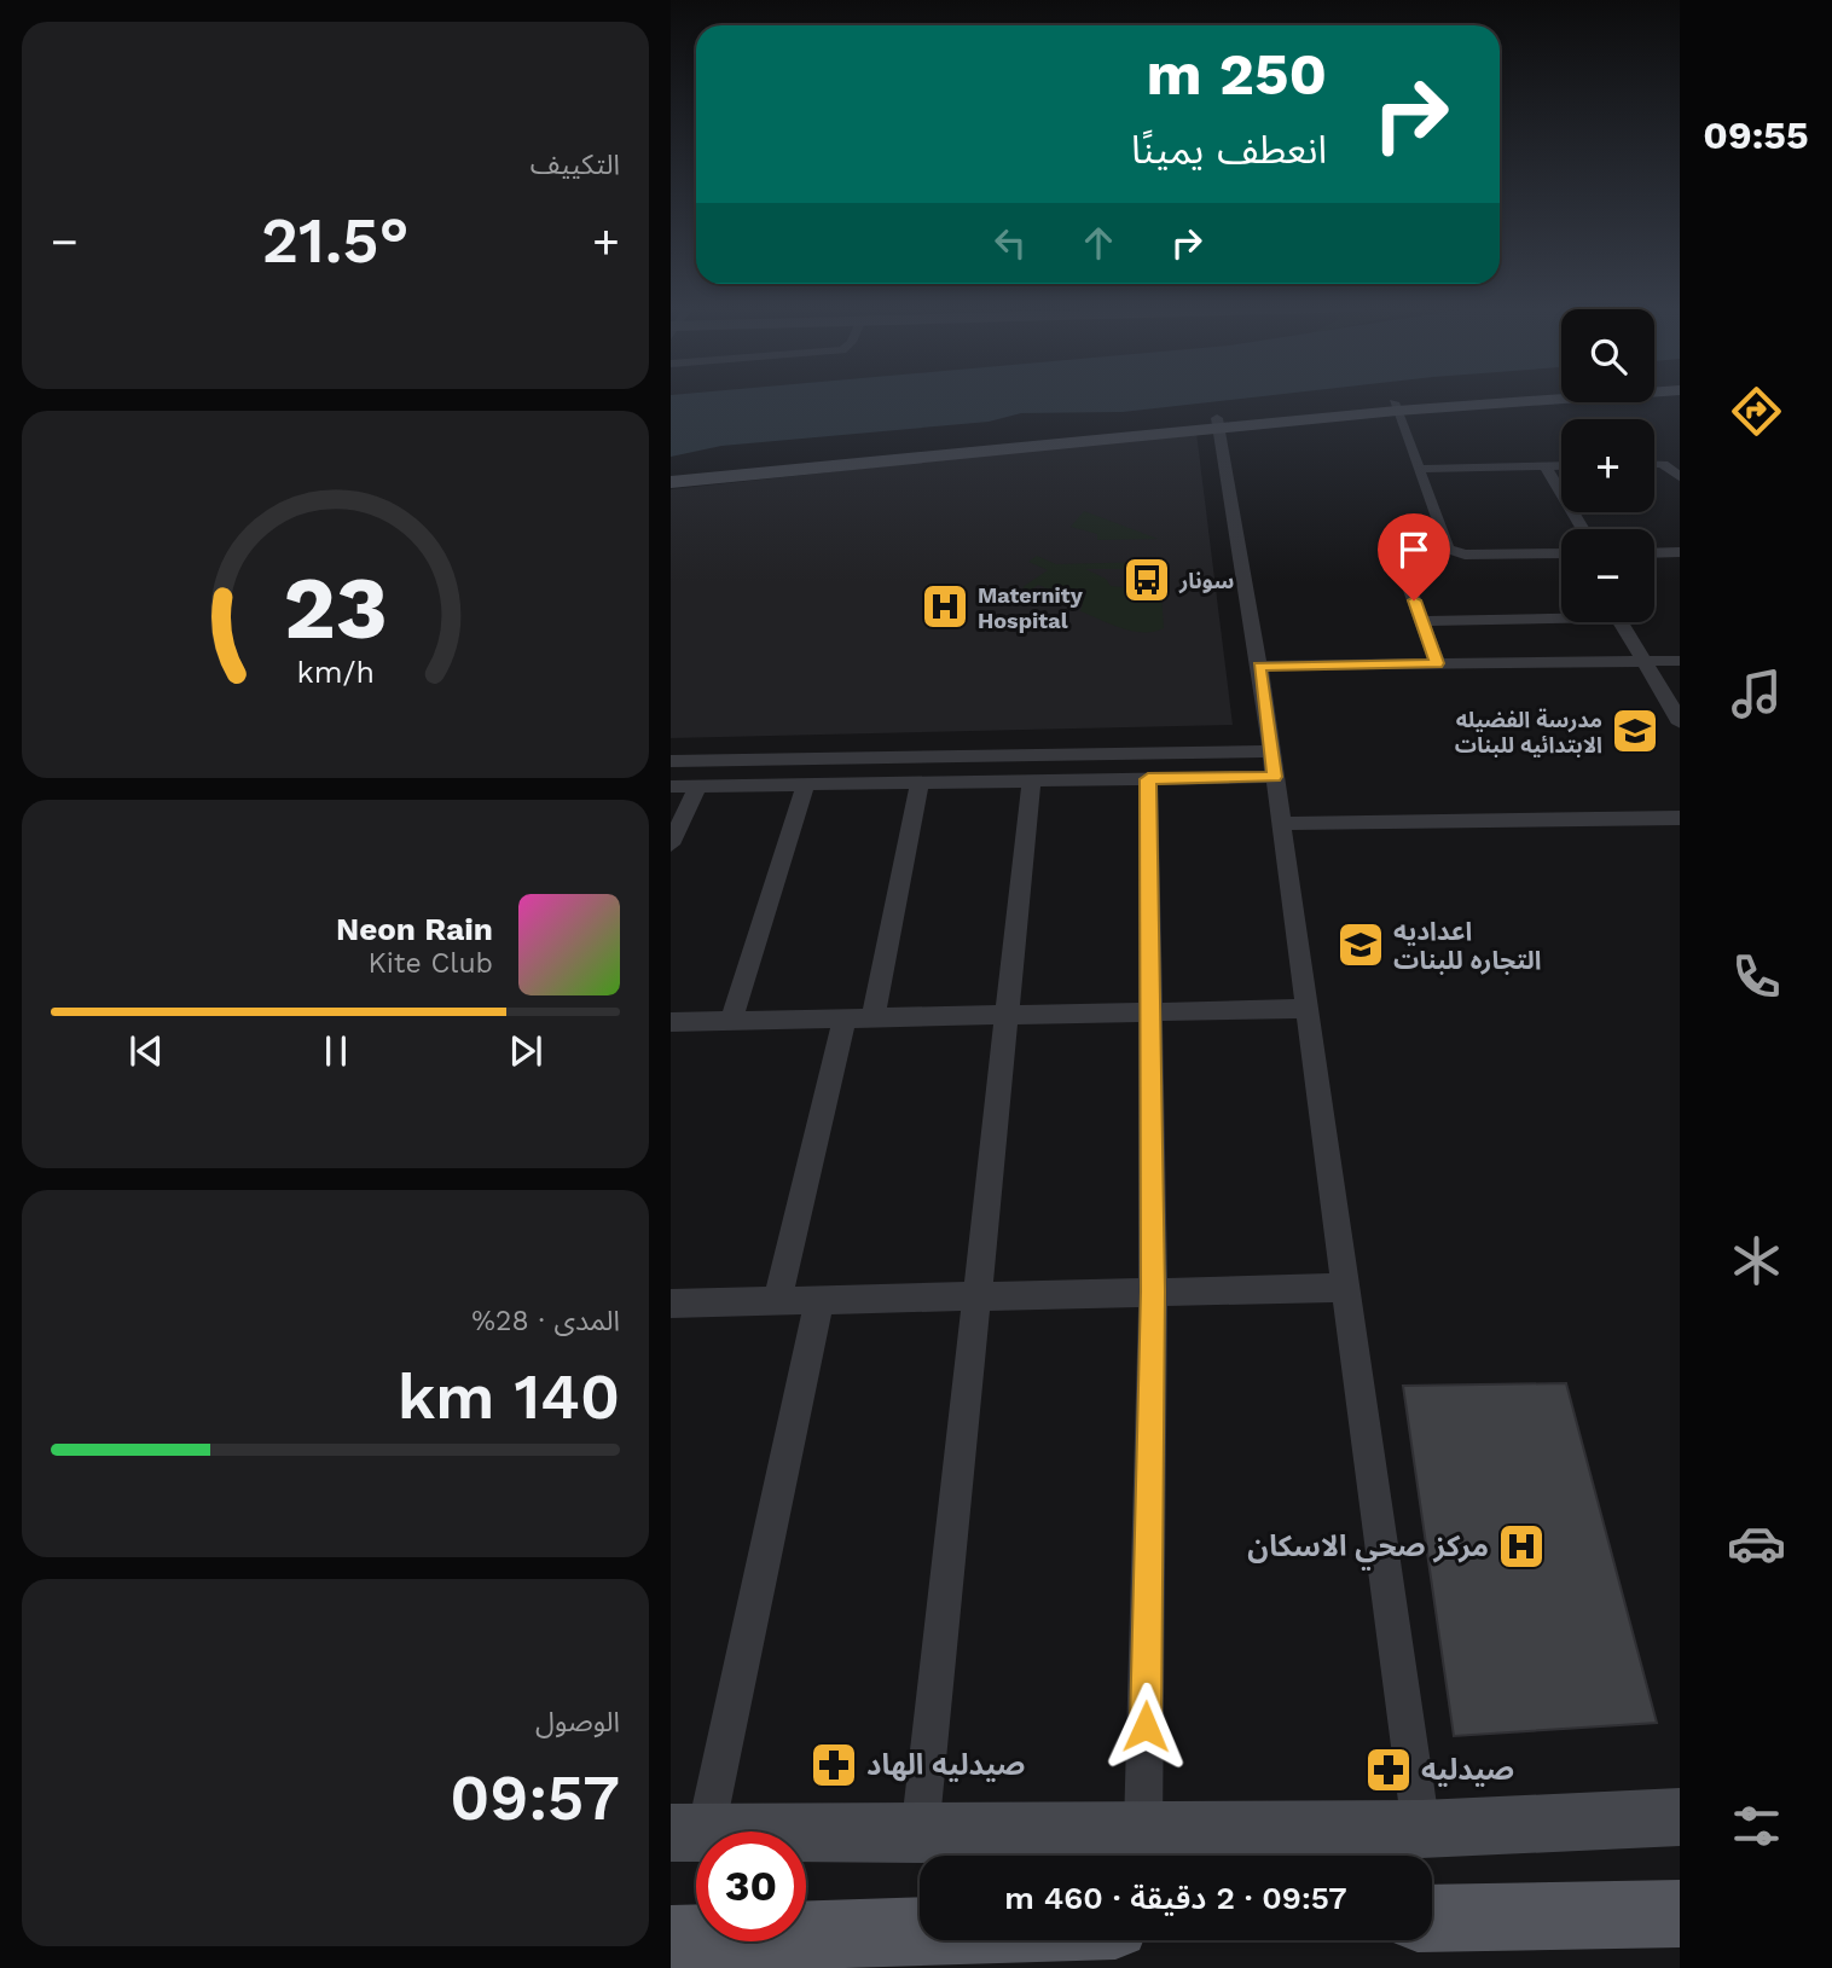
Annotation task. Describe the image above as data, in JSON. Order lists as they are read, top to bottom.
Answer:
{
  "places": {
    "bus stop": ["سونار"],
    "hospital": ["Maternity Hospital", "مركز صحي الاسكان"],
    "school or university": ["مدرسة الفضيله الابتدائيه للبنات", "اعداديه التجاره للبنات"],
    "pharmacy": ["صيدليه الهاد", "صيدليه"]
  },
  "page": {
    "tabs": "09:55",
    "tile": [
      "التكييف",
      ["المدى · 28%", "140 km"],
      ["الوصول", "09:57"]
    ],
    "turn": ["250 m", "انعطف يمينًا"],
    "heat": ["−", "21.5°", "+"],
    "map_buttons": ["+", "−"],
    "song": ["Neon Rain", "Kite Club"],
    "limit": "30",
    "trip": "09:57 · 2 دقيقة · 460 m",
    "gauge": ["23", "km/h"]
  }
}
